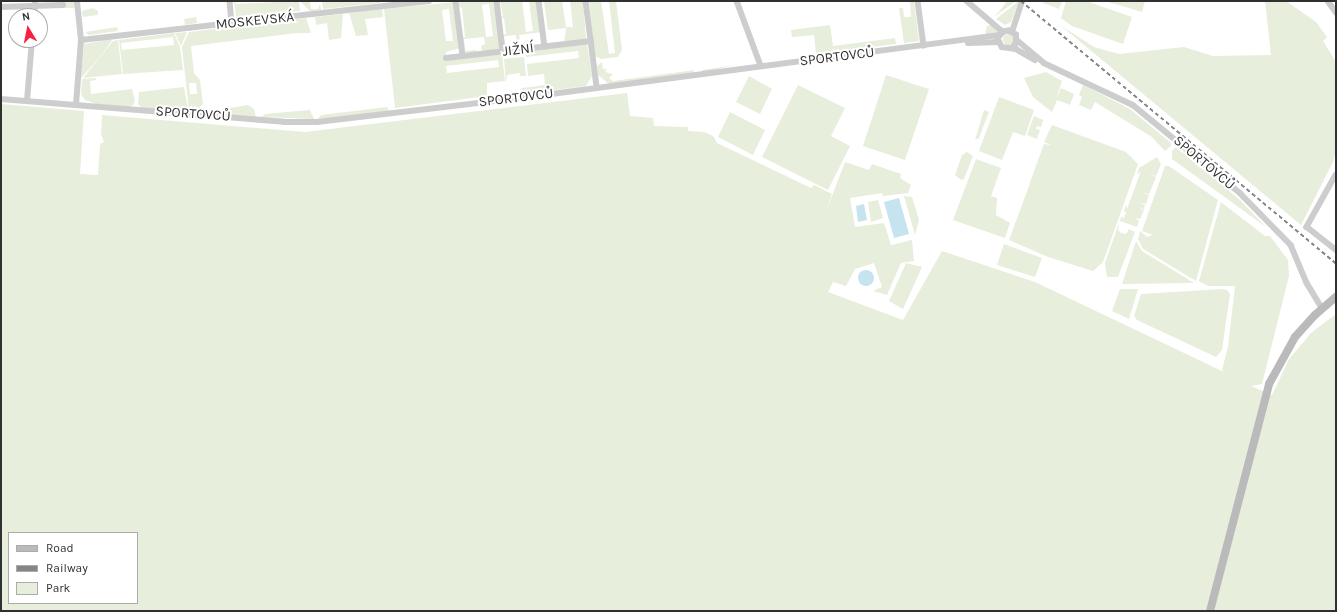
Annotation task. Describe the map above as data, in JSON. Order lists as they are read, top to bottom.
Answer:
{
  "streets": {
    "street": ["MOSKEVSKÁ", "JIŽNÍ", "SPORTOVCŮ"]
  },
  "legend": ["Road", "Railway", "Park"],
  "north": "top"
}
